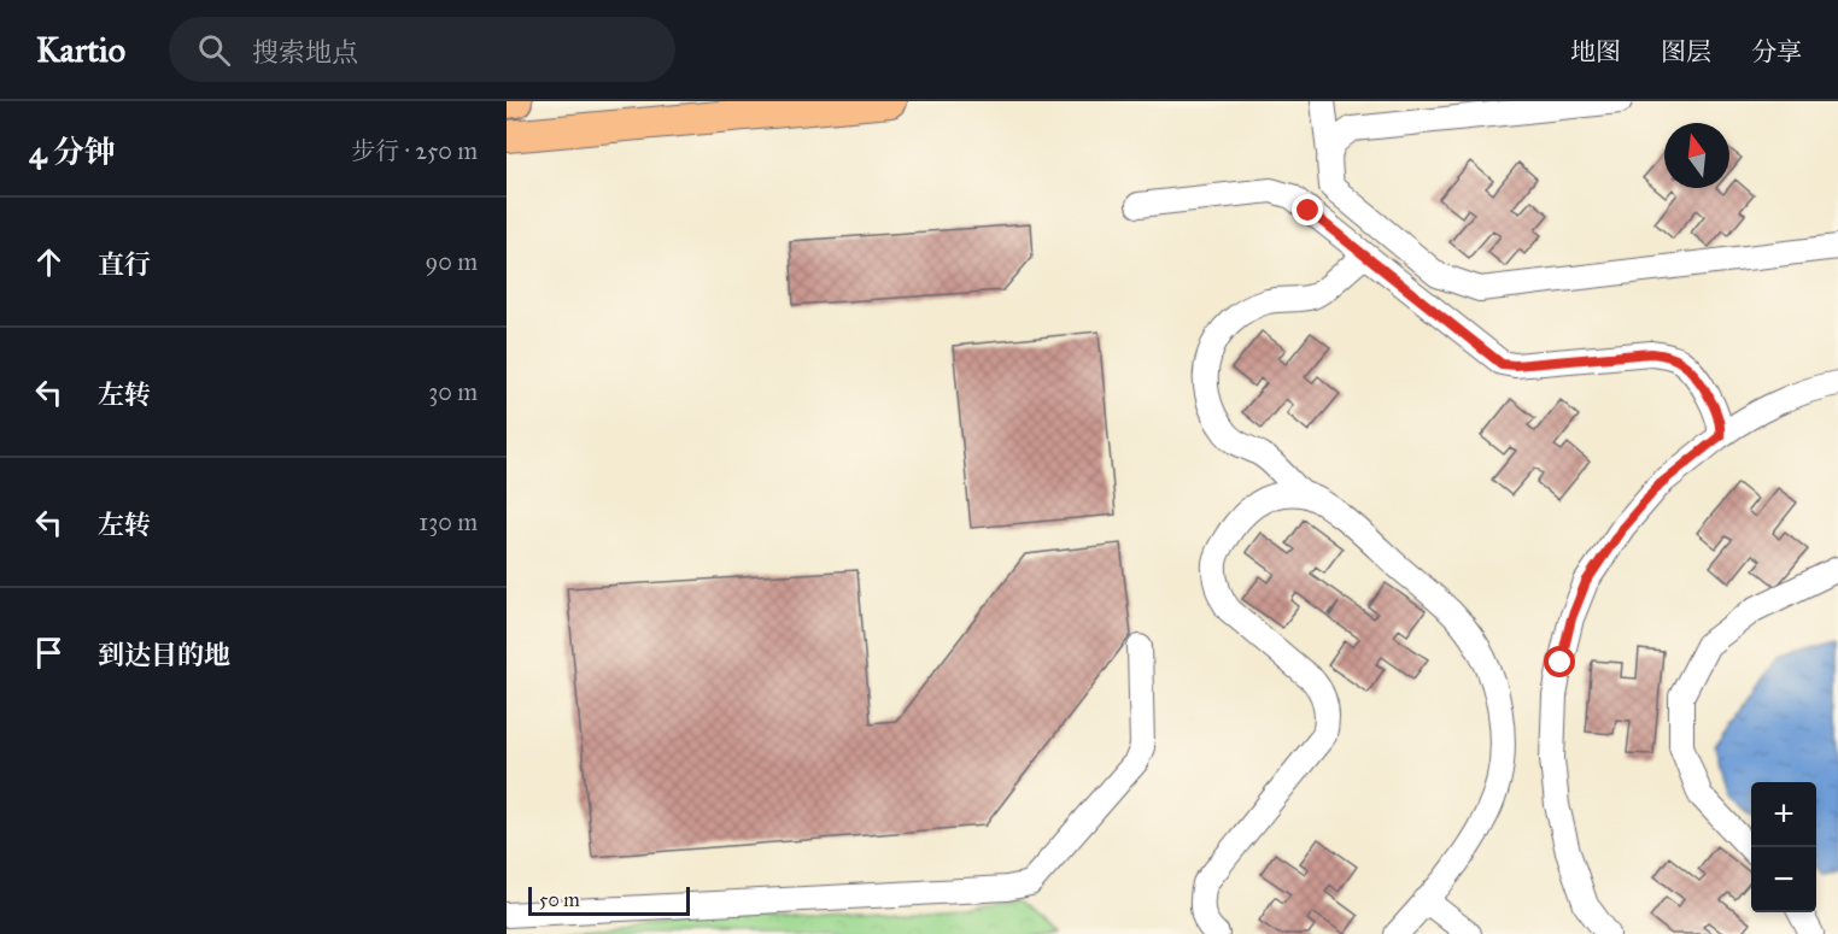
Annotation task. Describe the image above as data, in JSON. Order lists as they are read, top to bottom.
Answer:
{
  "scale_bar": "50 m",
  "north": "top",
  "page": {
    "header": "Kartio",
    "search": "搜索地点",
    "nav": ["地图", "图层", "分享"],
    "heading": ["4 分钟", "步行 · 250 m"],
    "list": [
      ["直行", "90 m"],
      ["左转", "30 m"],
      ["左转", "130 m"],
      "到达目的地"
    ],
    "map_buttons": ["+", "−"],
    "scale": "50 m"
  }
}
